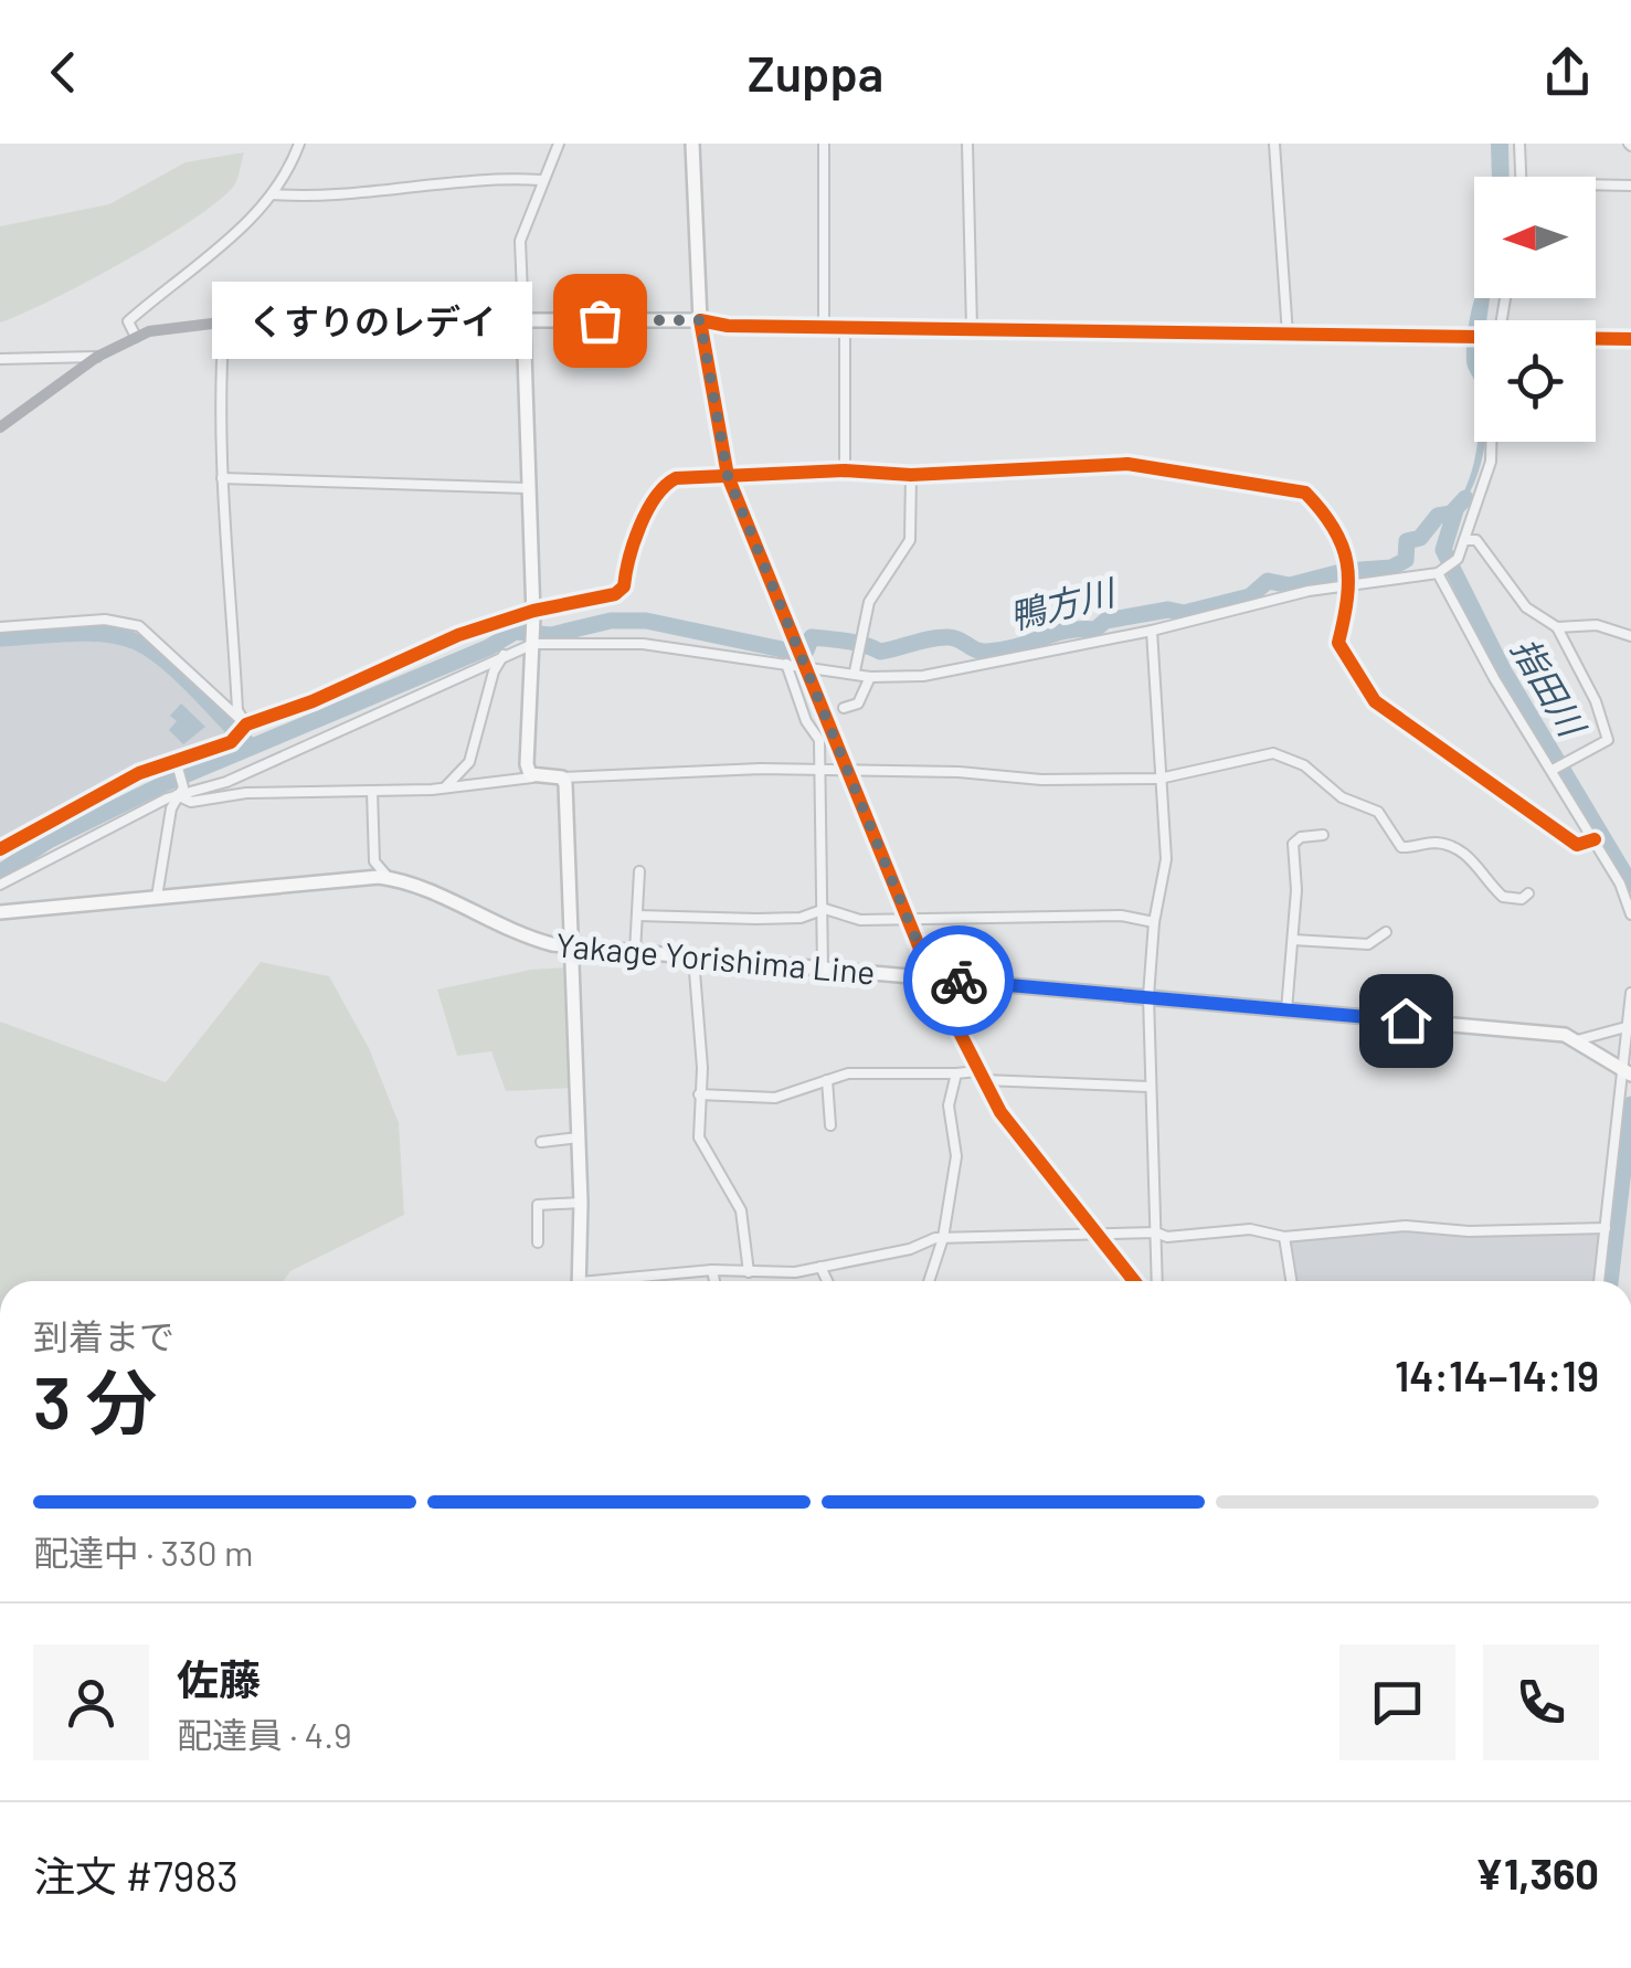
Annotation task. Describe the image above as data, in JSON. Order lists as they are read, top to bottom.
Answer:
{
  "streets": {
    "main road": ["Yakage Yorishima Line"]
  },
  "water": ["鴨方川", "指田川"],
  "places": ["くすりのレデイ"],
  "north": "left",
  "page": {
    "header": "Zuppa",
    "bubble": "くすりのレデイ",
    "heading": ["3 分", "到着まで", "14:14–14:19"],
    "panel": [
      "佐藤",
      "配達員 · 4.9",
      "注文 #7983",
      "¥1,360"
    ],
    "bar": "配達中 · 330 m"
  }
}
